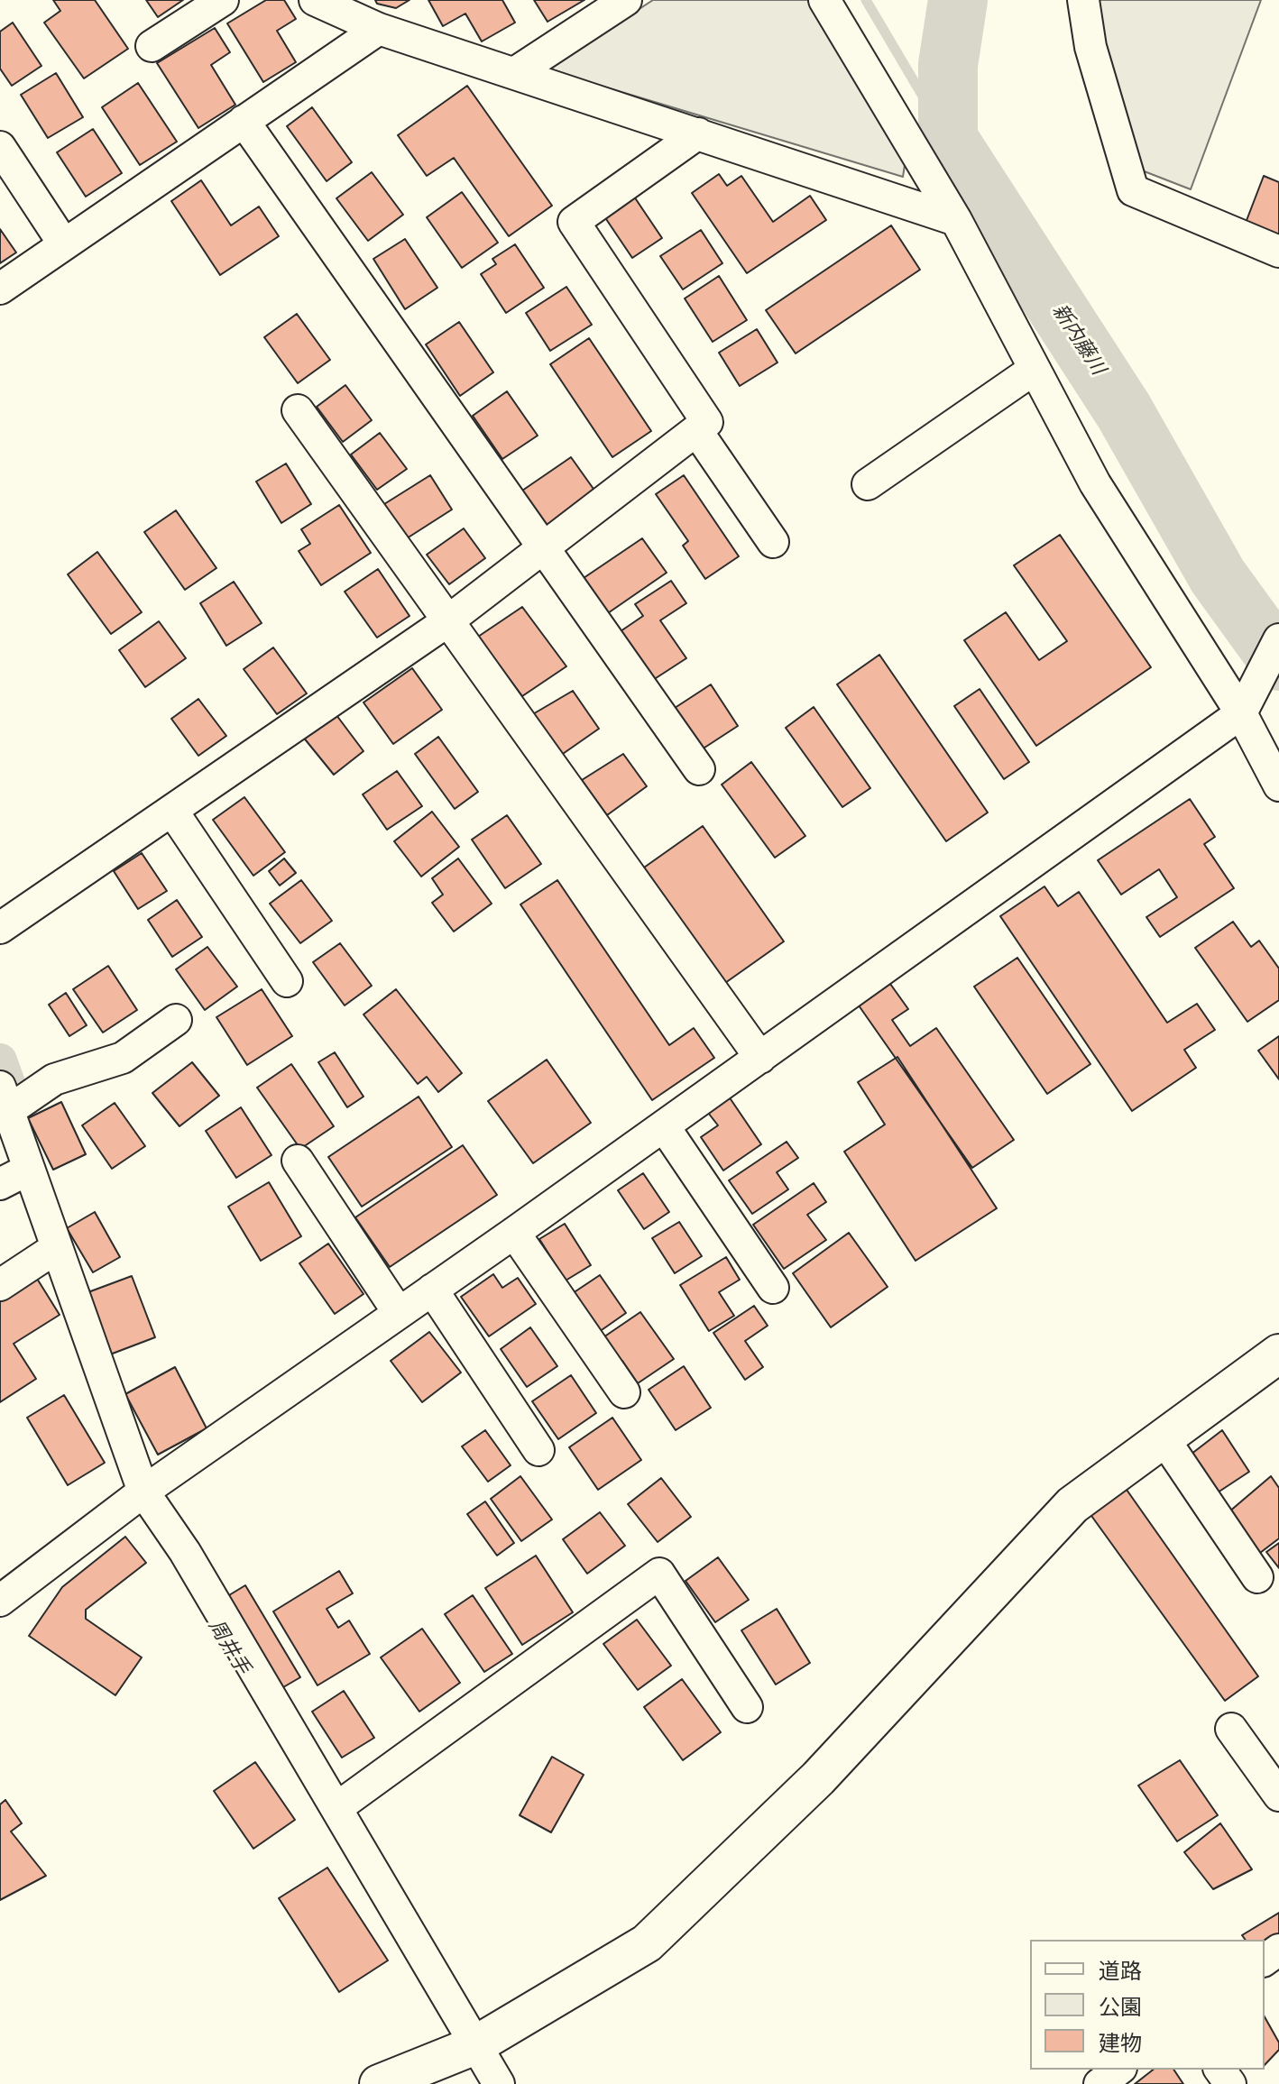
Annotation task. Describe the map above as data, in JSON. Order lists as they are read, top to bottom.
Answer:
{
  "water": ["新内藤川", "周井手"],
  "legend": ["道路", "公園", "建物"]
}
